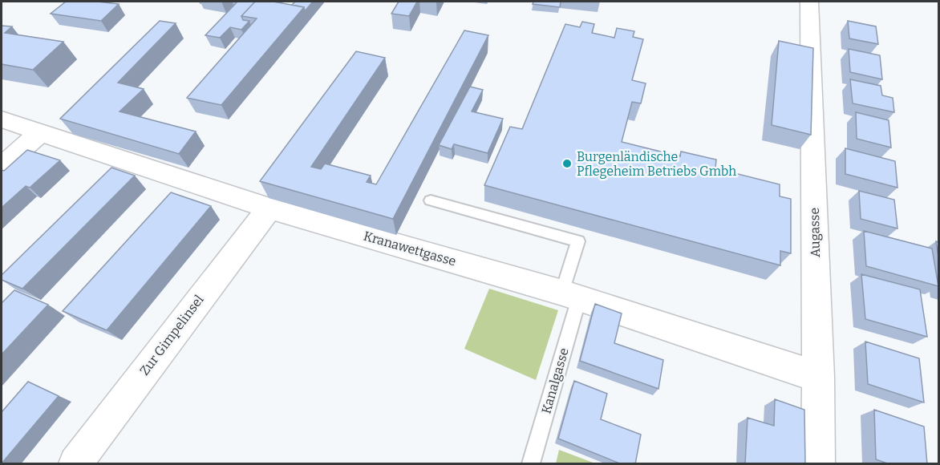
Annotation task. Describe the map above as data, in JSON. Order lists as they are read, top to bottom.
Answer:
{
  "streets": {
    "street": ["Augasse", "Kranawettgasse", "Zur Gimpelinsel"],
    "lane": ["Kanalgasse"]
  },
  "crossings": [
    ["Augasse", "Kranawettgasse"],
    ["Kranawettgasse", "Zur Gimpelinsel"],
    ["Kranawettgasse", "Kanalgasse"]
  ],
  "places": ["Burgenländische Pflegeheim Betriebs Gmbh"]
}
